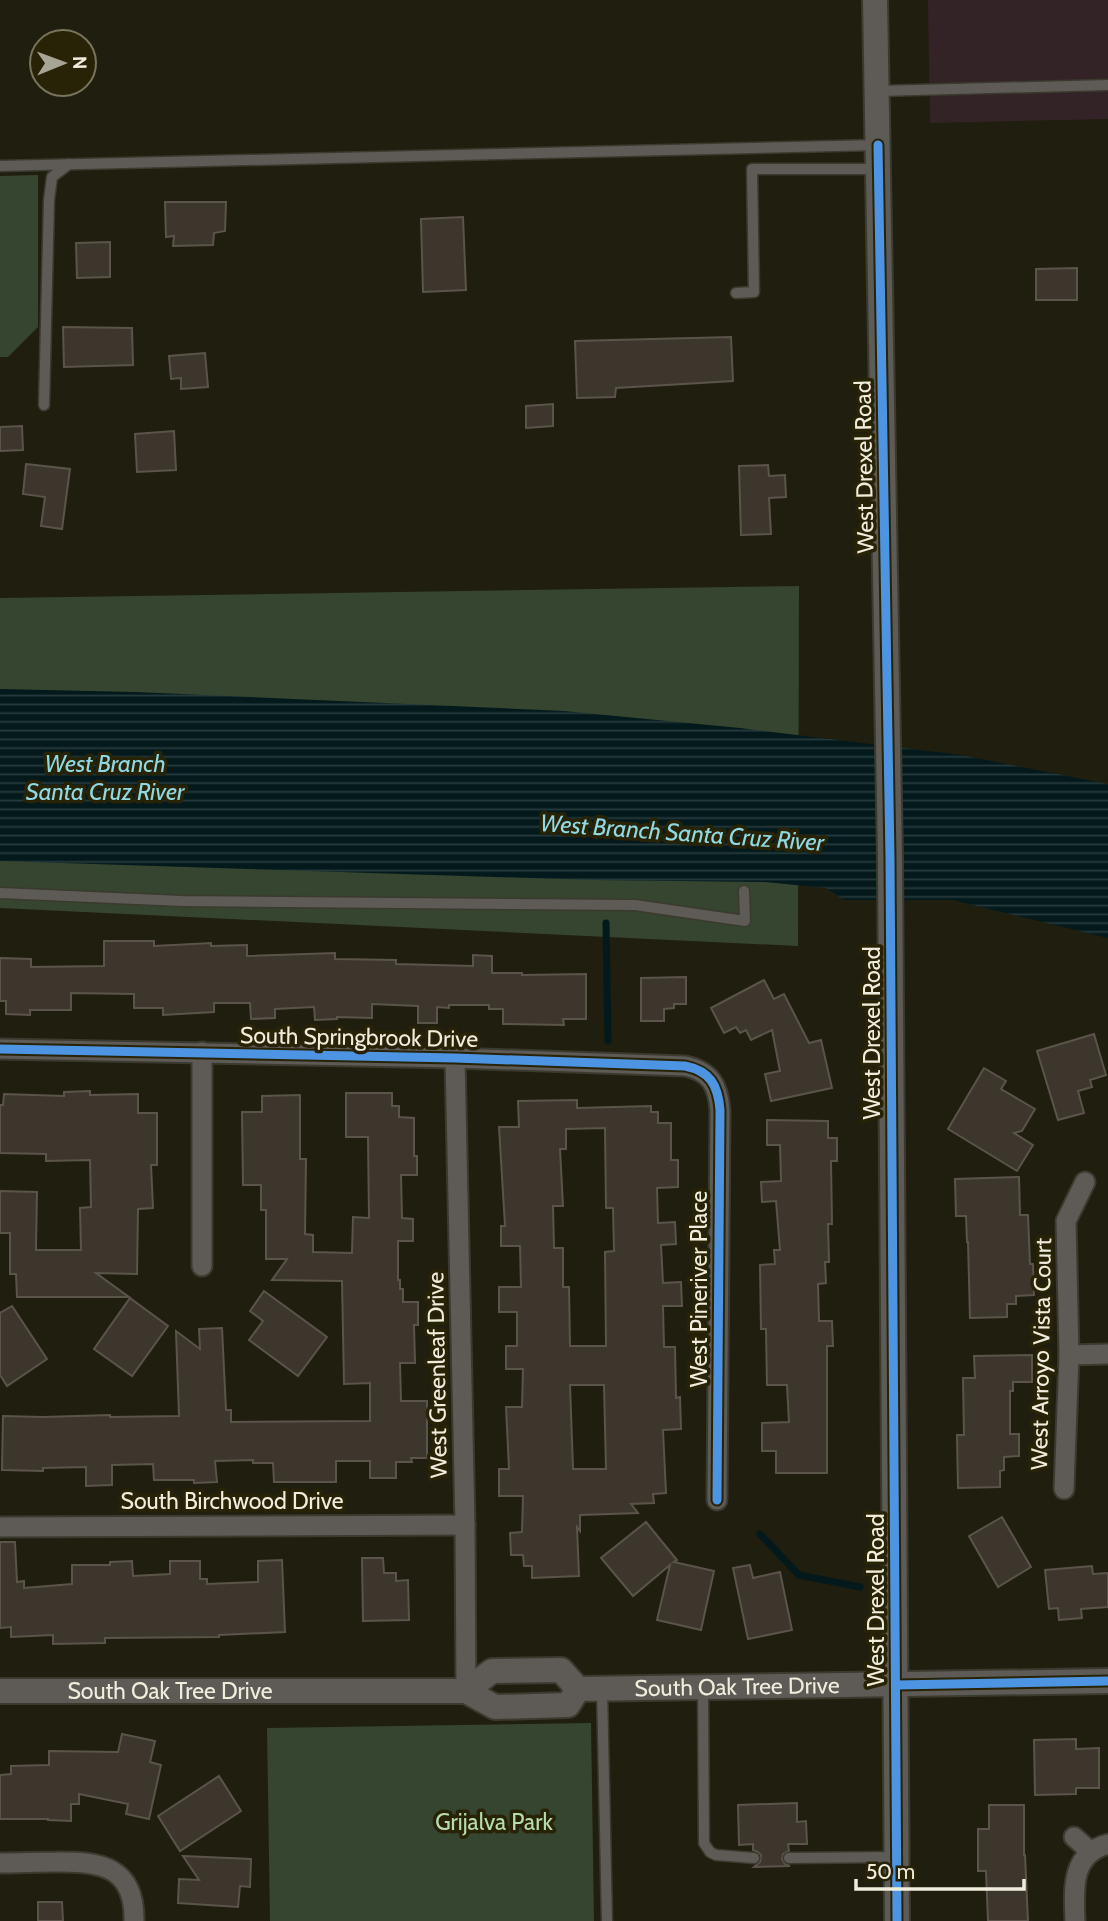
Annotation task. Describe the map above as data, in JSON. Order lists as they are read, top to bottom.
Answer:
{
  "streets": {
    "street": [
      "West Drexel Road",
      "South Springbrook Drive",
      "West Pineriver Place",
      "West Arroyo Vista Court",
      "West Greenleaf Drive",
      "South Birchwood Drive",
      "South Oak Tree Drive"
    ]
  },
  "crossings": [
    ["West Drexel Road", "South Oak Tree Drive"],
    ["South Springbrook Drive", "West Pineriver Place"],
    ["South Springbrook Drive", "West Greenleaf Drive"],
    ["West Greenleaf Drive", "South Birchwood Drive"],
    ["West Greenleaf Drive", "South Oak Tree Drive"]
  ],
  "water": ["West Branch Santa Cruz River"],
  "parks": ["Grijalva Park"],
  "scale_bar": "50 m",
  "north": "right"
}
